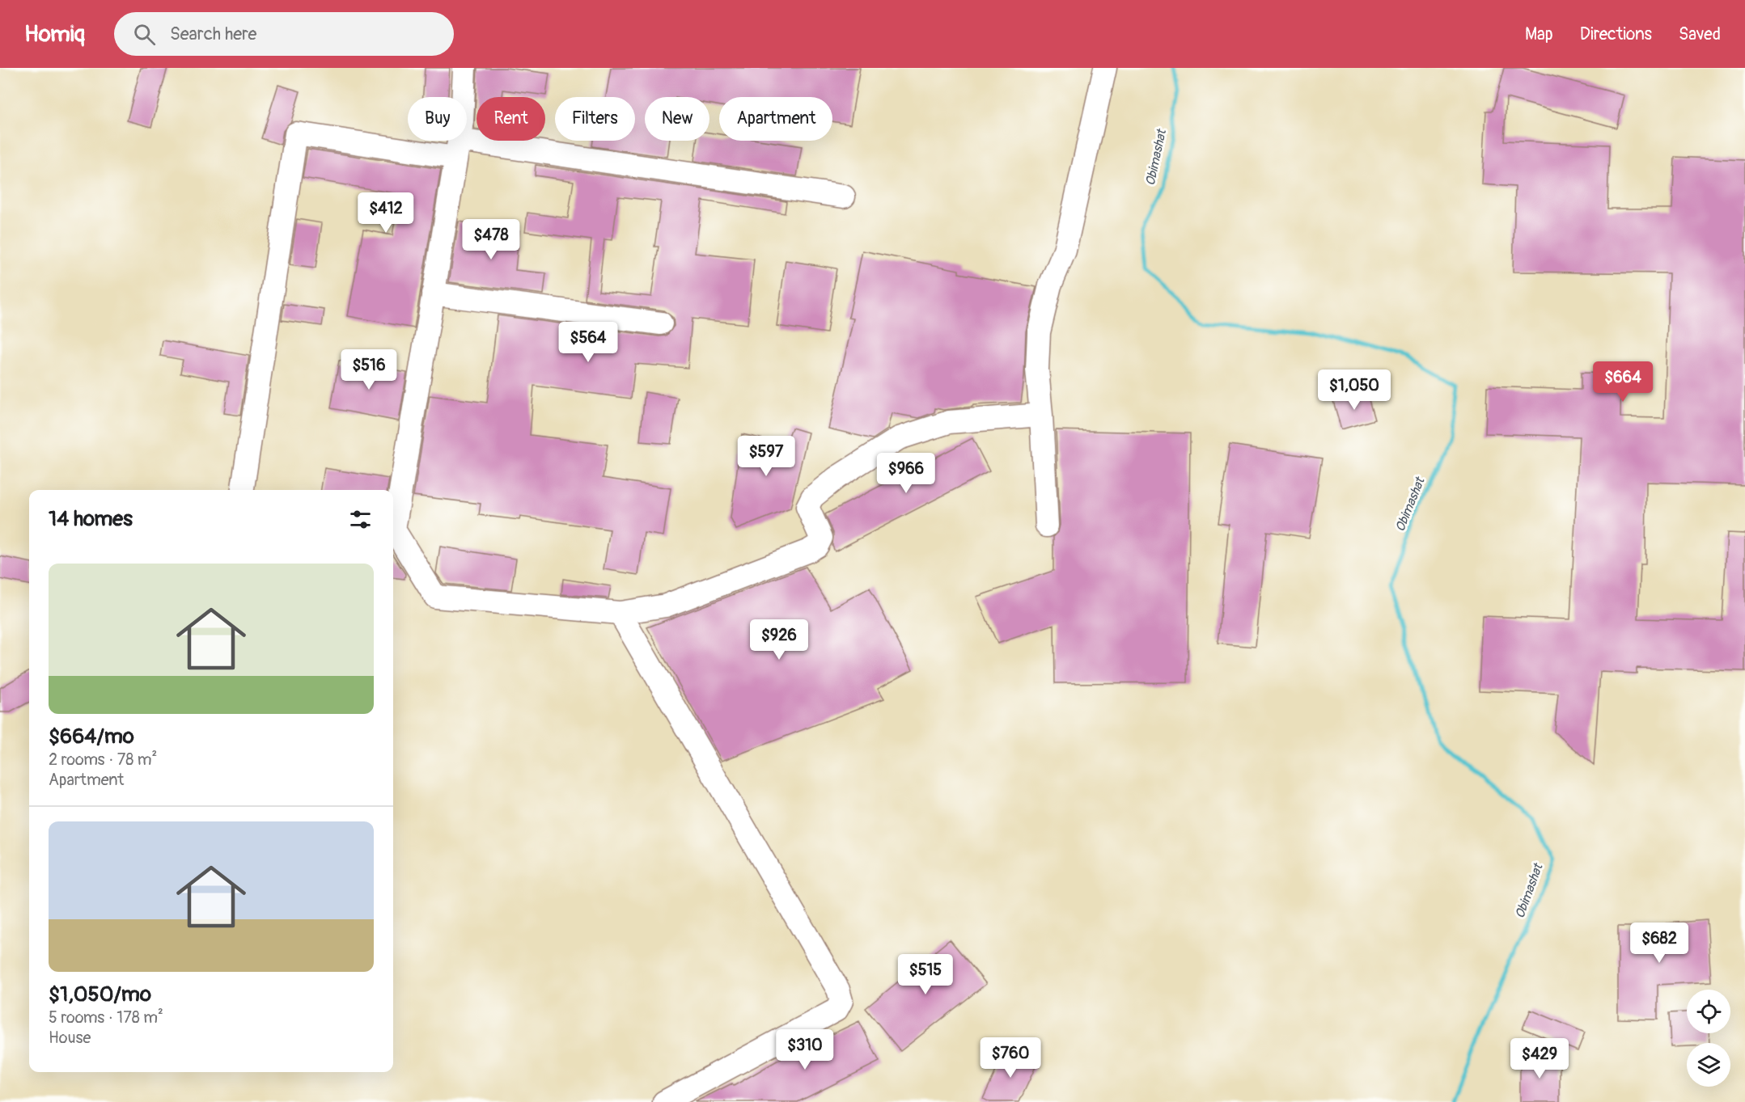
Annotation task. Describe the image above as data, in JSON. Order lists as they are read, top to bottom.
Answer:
{
  "water": ["Obimashat"],
  "page": {
    "header": "Homiq",
    "search": "Search here",
    "nav": ["Map", "Directions", "Saved"],
    "chip": [
      "Buy",
      "Rent",
      "Filters",
      "New",
      "Apartment"
    ],
    "price": [
      "$412",
      "$478",
      "$564",
      "$516",
      "$664",
      "$1,050",
      "$597",
      "$966",
      "$926",
      "$682",
      "$515",
      "$310",
      "$760",
      "$429"
    ],
    "heading": "14 homes",
    "list": [
      {
        "name": "$664/mo",
        "note": "2 rooms · 78 m² · Apartment"
      },
      {
        "name": "$1,050/mo",
        "note": "5 rooms · 178 m² · House"
      }
    ]
  }
}
